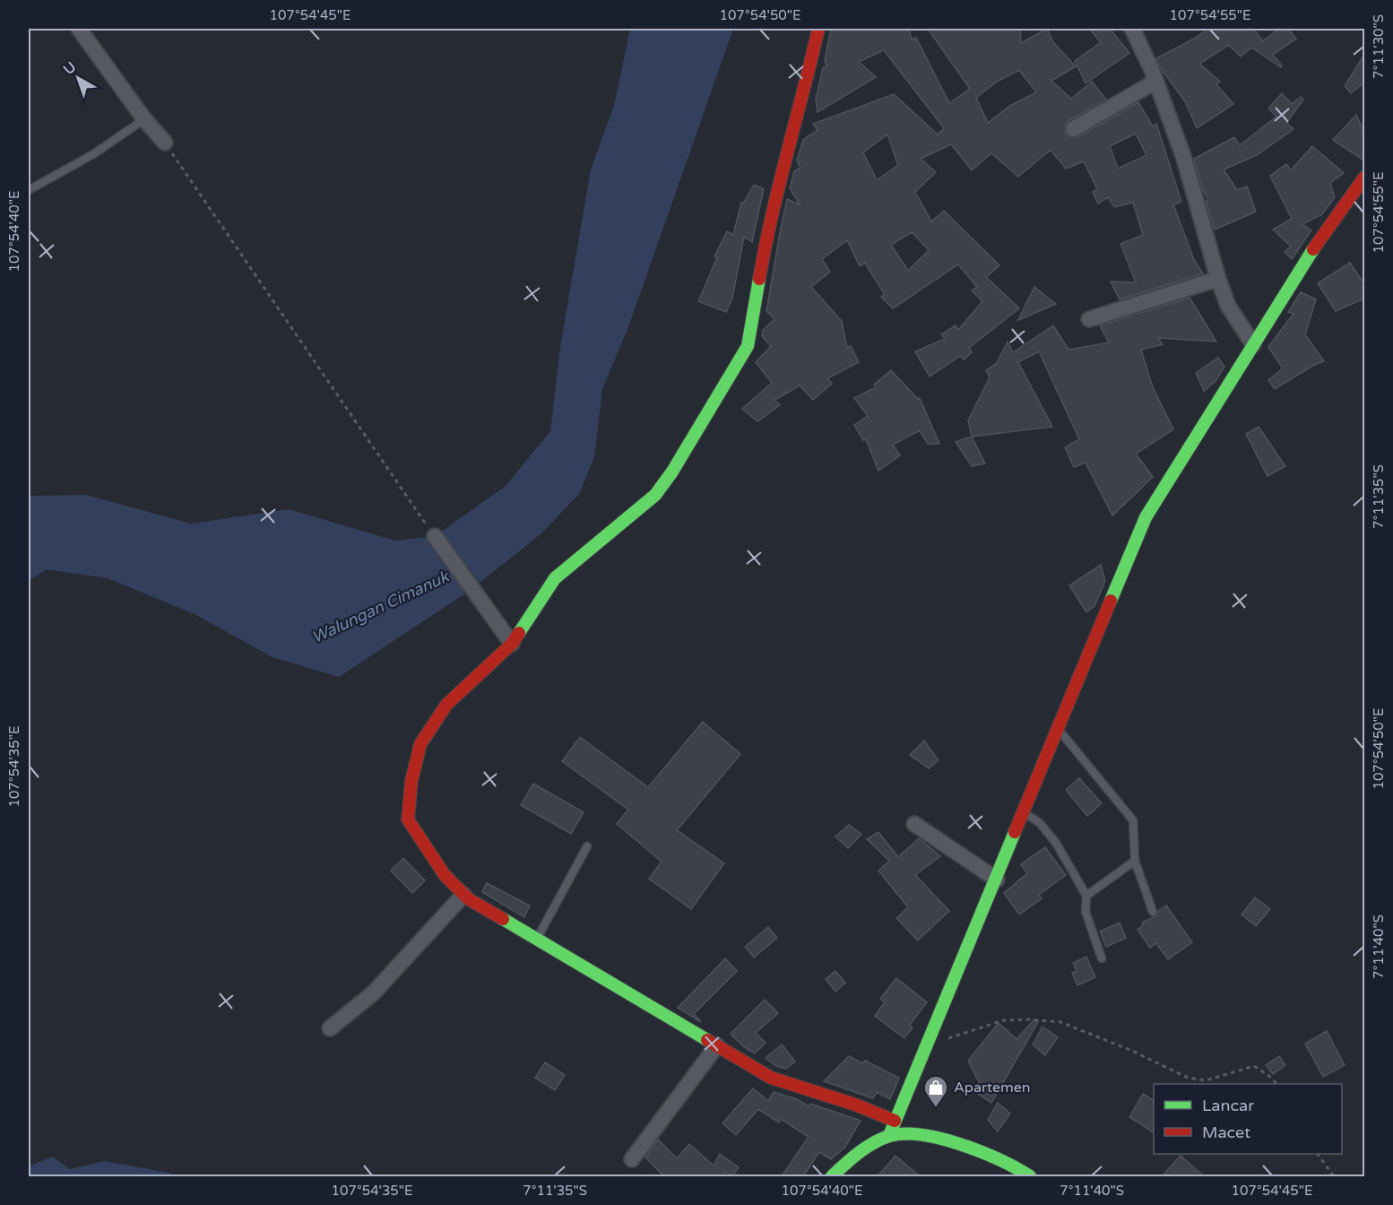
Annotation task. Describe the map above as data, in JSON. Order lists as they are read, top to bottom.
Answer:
{
  "water": ["Walungan Cimanuk"],
  "places": {
    "shop": ["Apartemen"]
  },
  "legend": ["Lancar", "Macet"],
  "north": "top left",
  "coordinates": [
    "107°54'45\"E",
    "107°54'50\"E",
    "107°54'55\"E",
    "7°11'30\"S",
    "107°54'40\"E",
    "7°11'35\"S",
    "107°54'35\"E",
    "7°11'40\"S"
  ]
}
